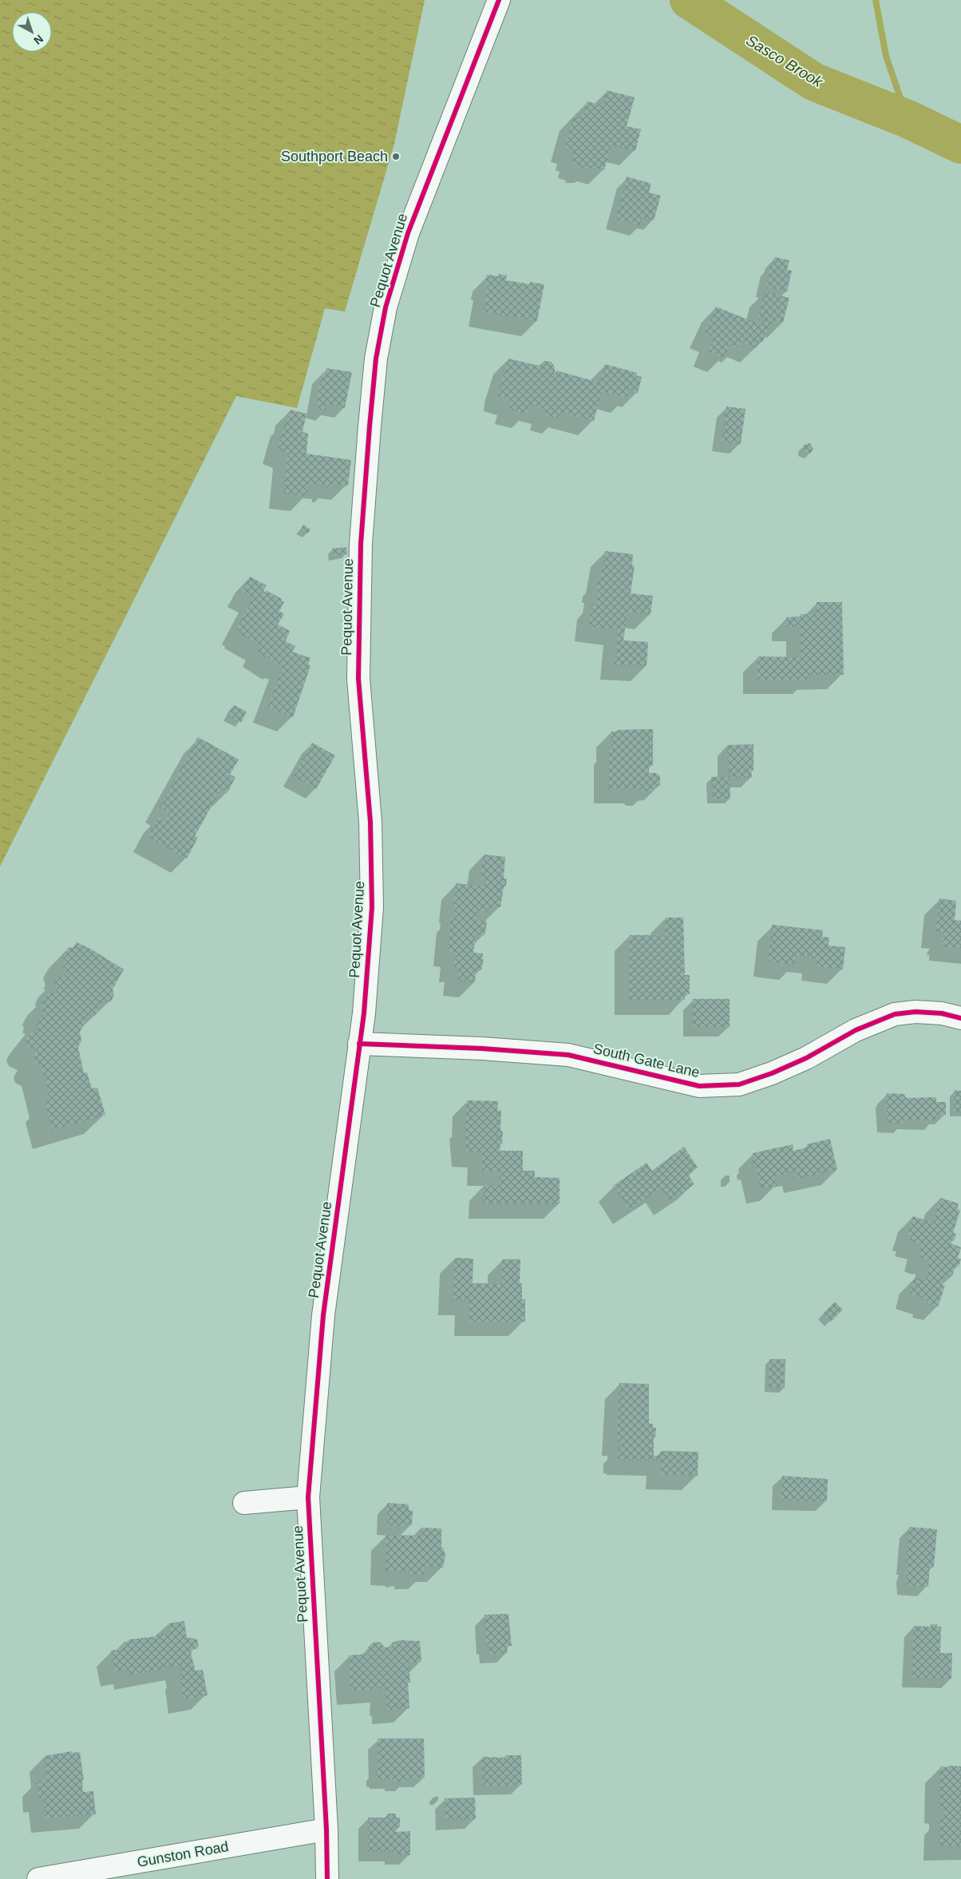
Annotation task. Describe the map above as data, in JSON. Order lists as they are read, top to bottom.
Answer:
{
  "streets": {
    "street": ["Pequot Avenue", "South Gate Lane", "Gunston Road"]
  },
  "crossings": [
    ["Pequot Avenue", "South Gate Lane"],
    ["Pequot Avenue", "Gunston Road"]
  ],
  "water": ["Sasco Brook"],
  "places": ["Southport Beach"],
  "north": "bottom right"
}
